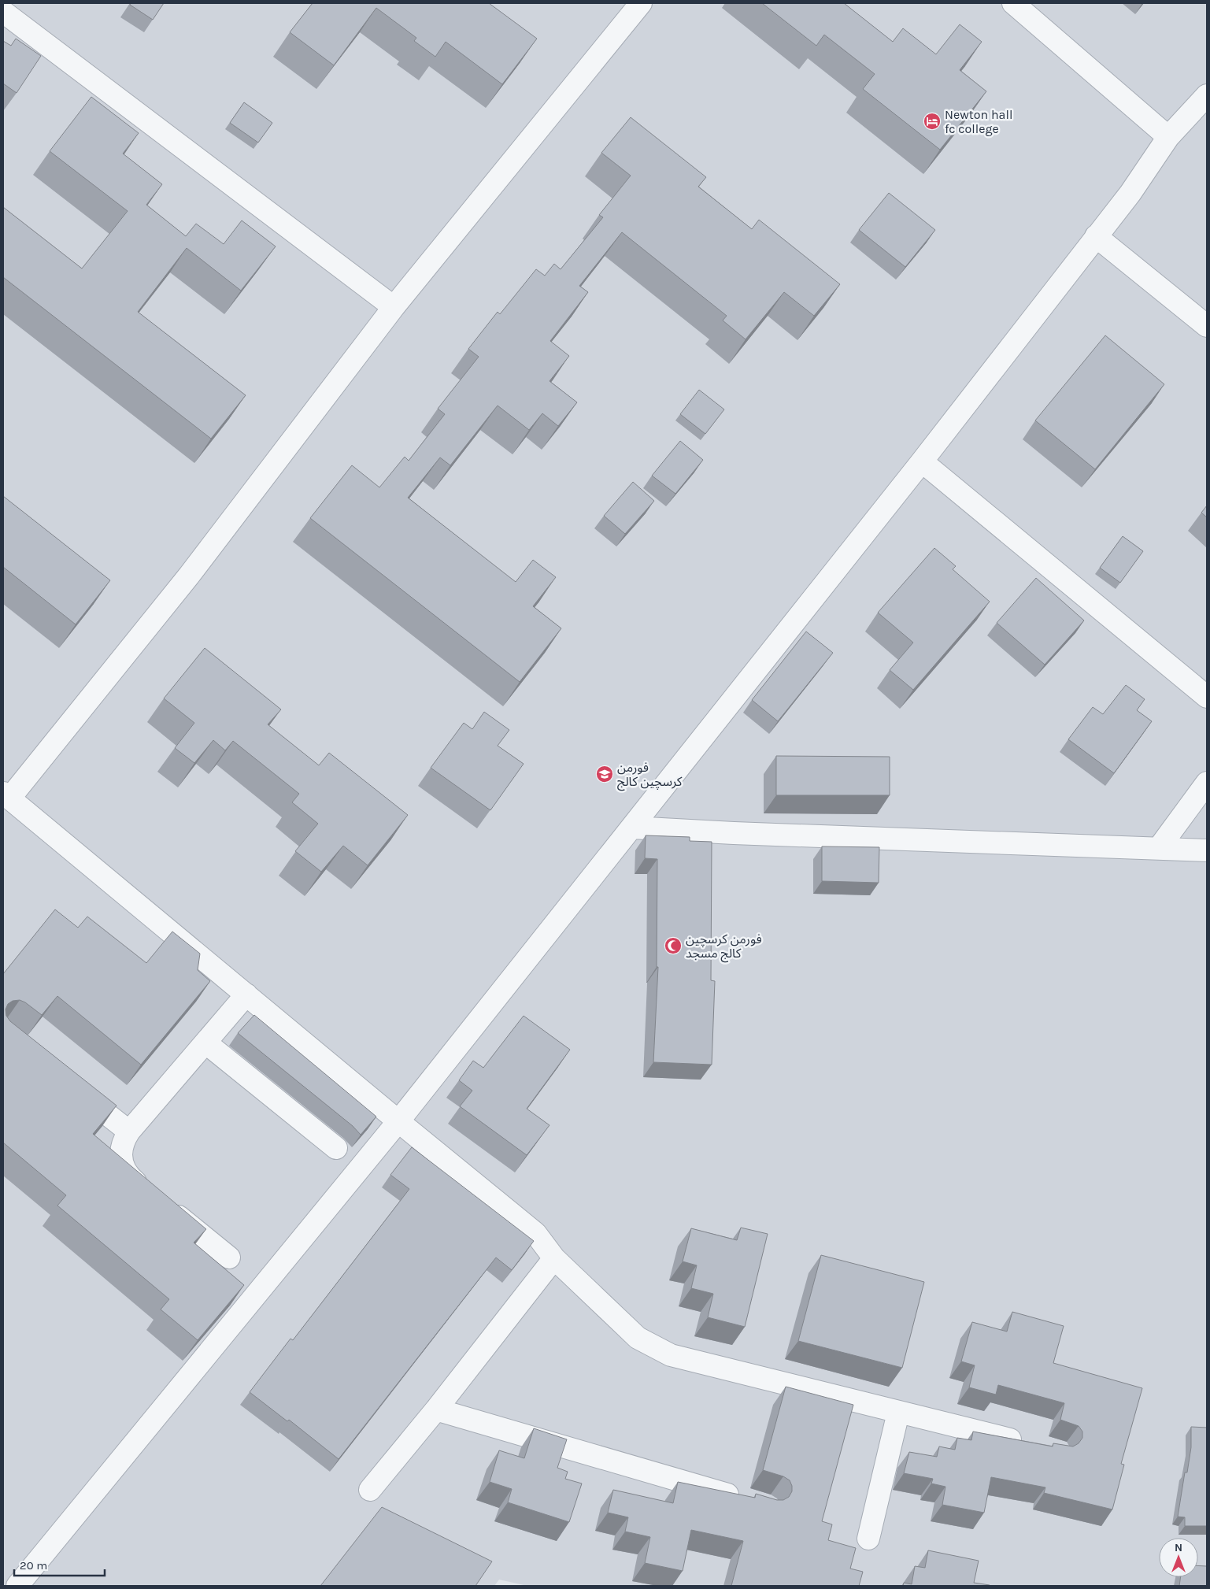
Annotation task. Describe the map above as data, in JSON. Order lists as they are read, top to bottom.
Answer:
{
  "places": {
    "hotel": ["Newton hall fc college"],
    "school or university": ["فورمن کرسچین کالج"],
    "mosque": ["فورمن کرسچین کالج مسجد"]
  },
  "scale_bar": "20 m",
  "north": "top"
}
